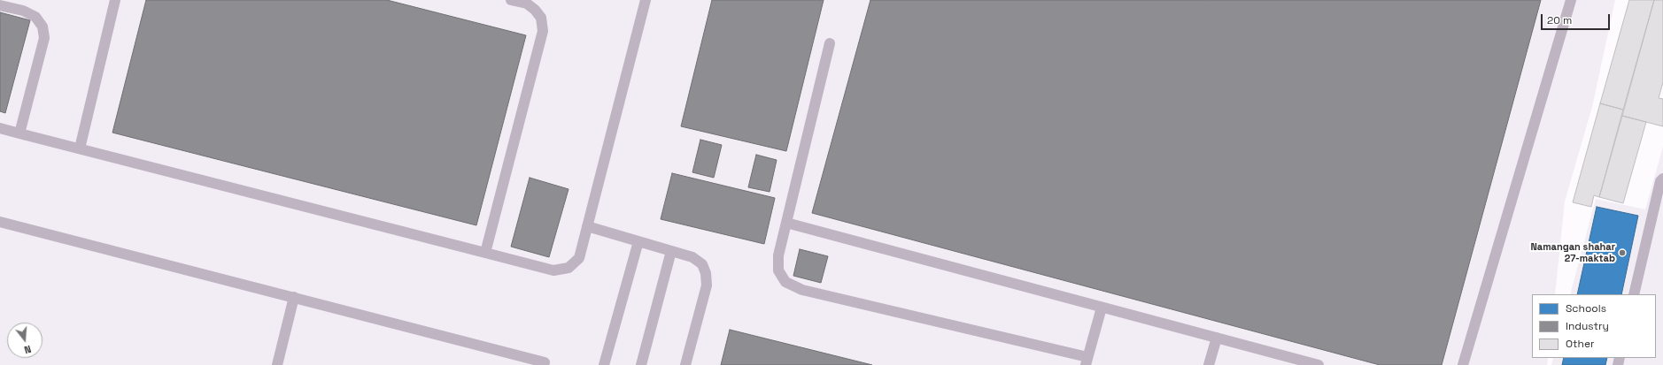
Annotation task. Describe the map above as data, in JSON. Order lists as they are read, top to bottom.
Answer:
{
  "places": ["Namangan shahar 27-maktab"],
  "legend": ["Schools", "Industry", "Other"],
  "scale_bar": "20 m",
  "north": "bottom"
}
